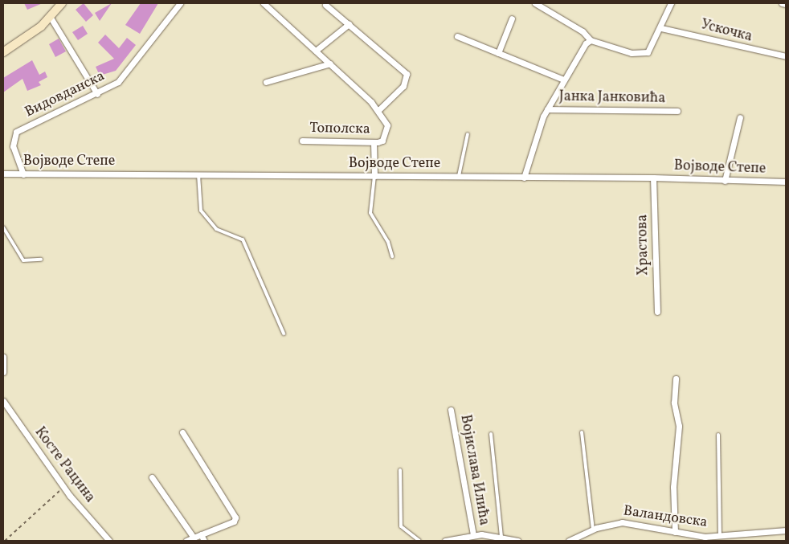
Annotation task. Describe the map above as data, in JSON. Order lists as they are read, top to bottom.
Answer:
{
  "streets": {
    "street": [
      "Ускочка",
      "Видовданска",
      "Јанка Јанковића",
      "Тополска",
      "Војводе Степе",
      "Храстова",
      "Косте Рацина",
      "Војислава Илића",
      "Валандовска"
    ]
  },
  "crossings": [
    ["Видовданска", "Војводе Степе"],
    ["Војводе Степе", "Храстова"]
  ]
}
